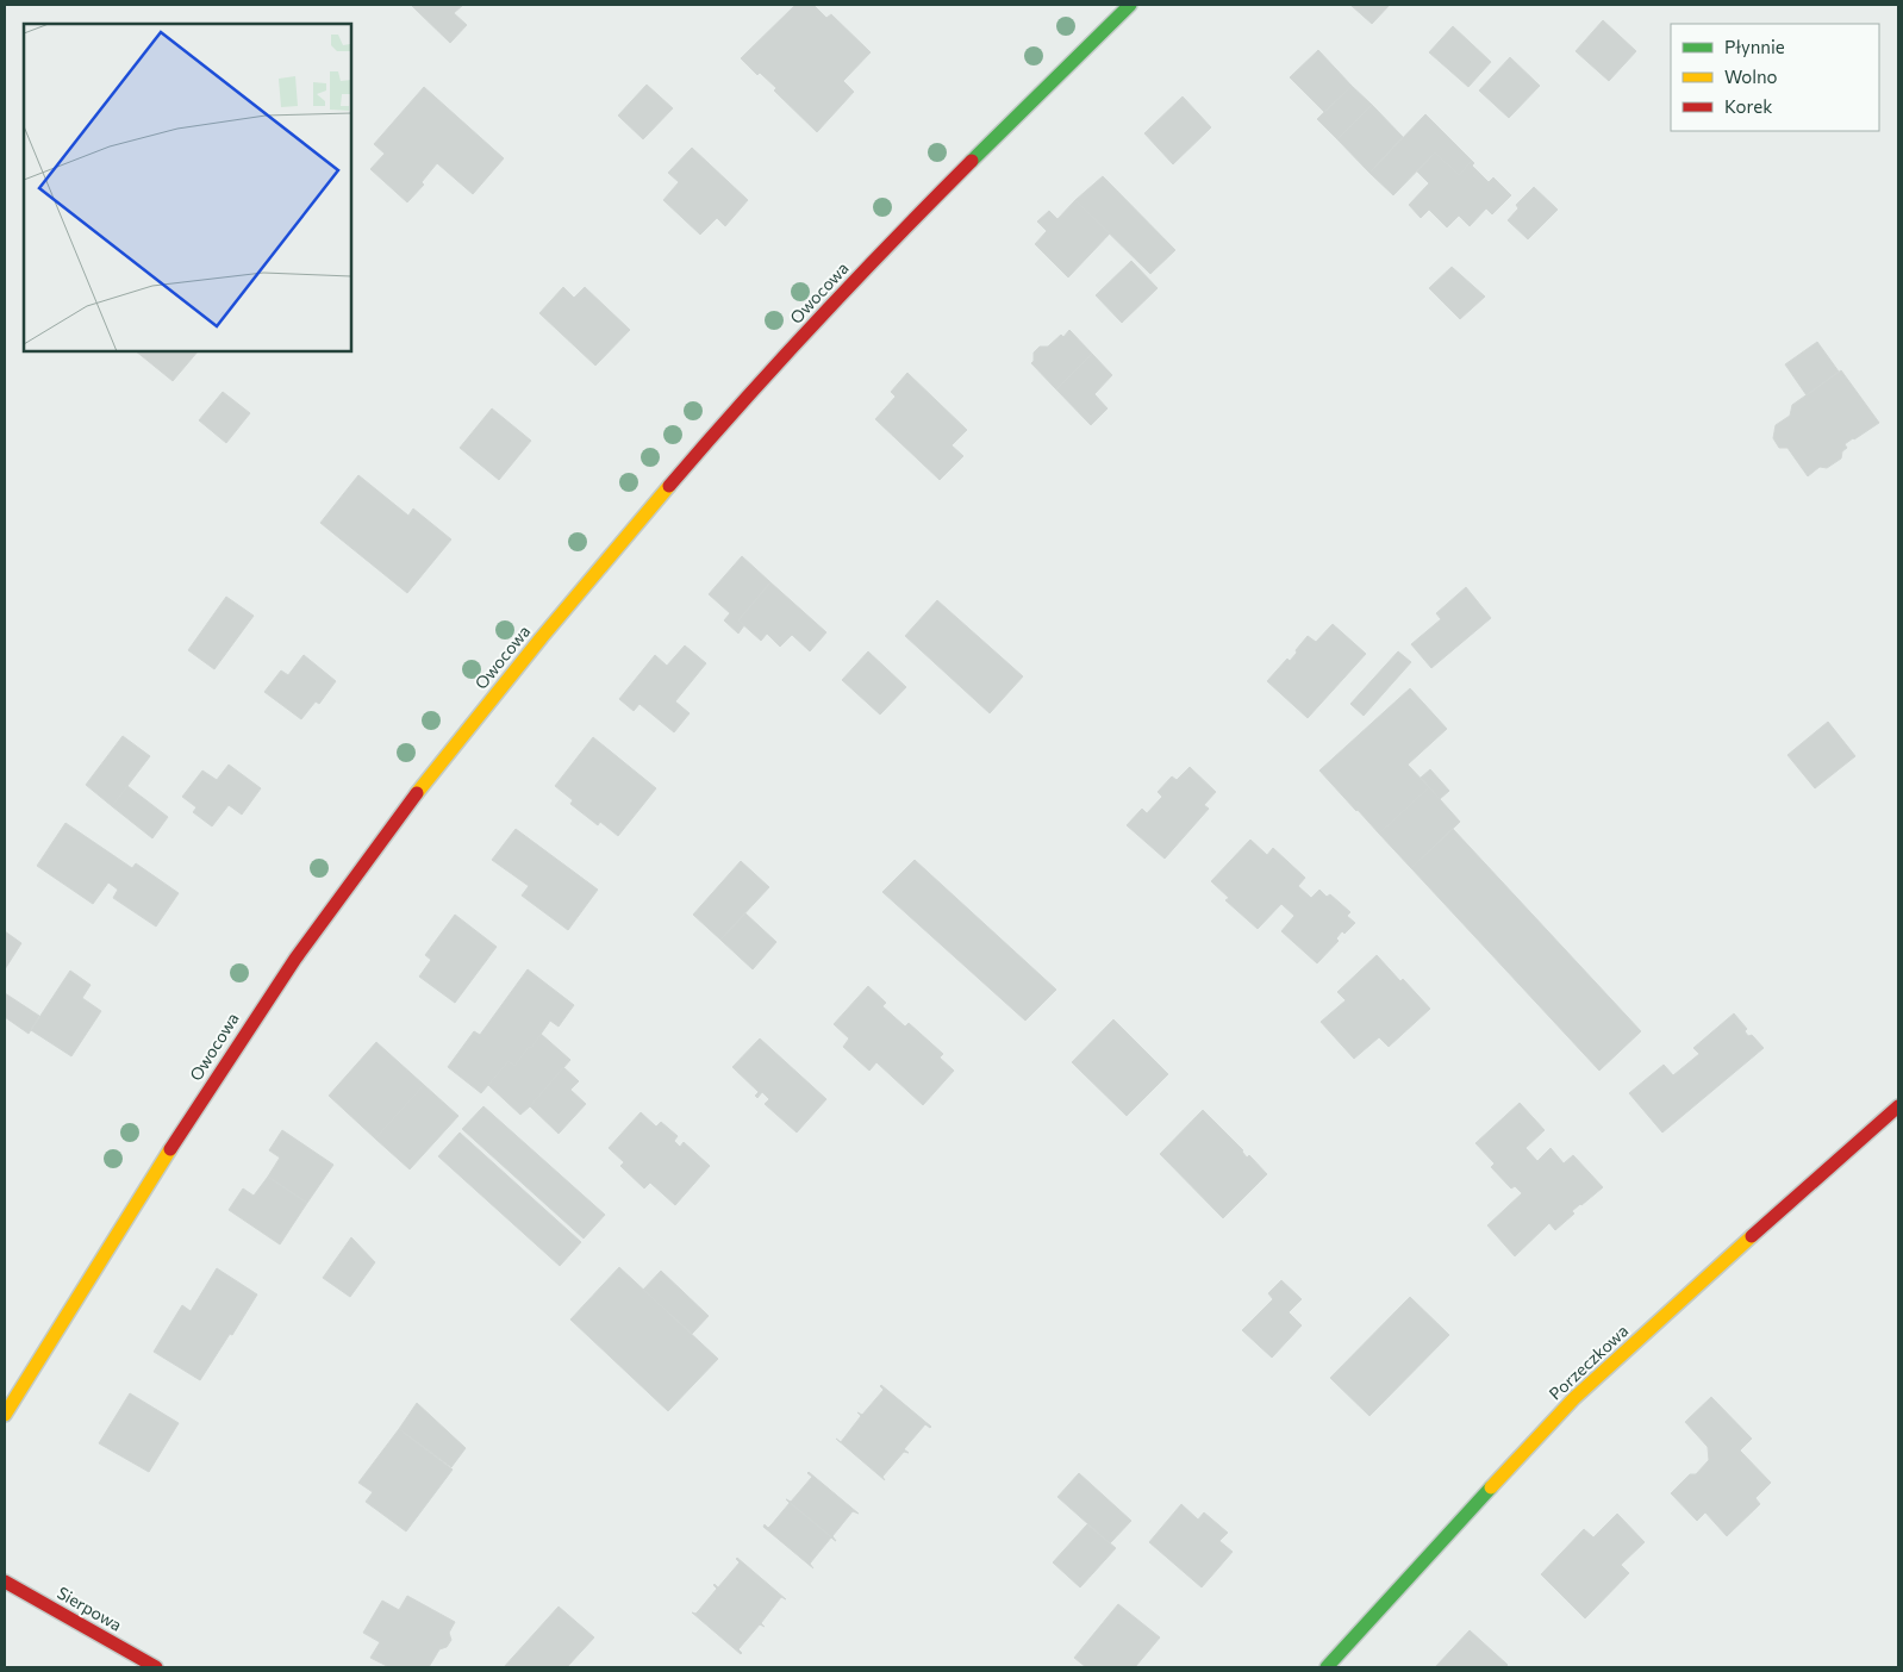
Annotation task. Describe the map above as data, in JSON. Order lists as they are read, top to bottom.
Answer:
{
  "streets": {
    "street": ["Owocowa", "Porzeczkowa", "Sierpowa"]
  },
  "legend": ["Płynnie", "Wolno", "Korek"]
}
